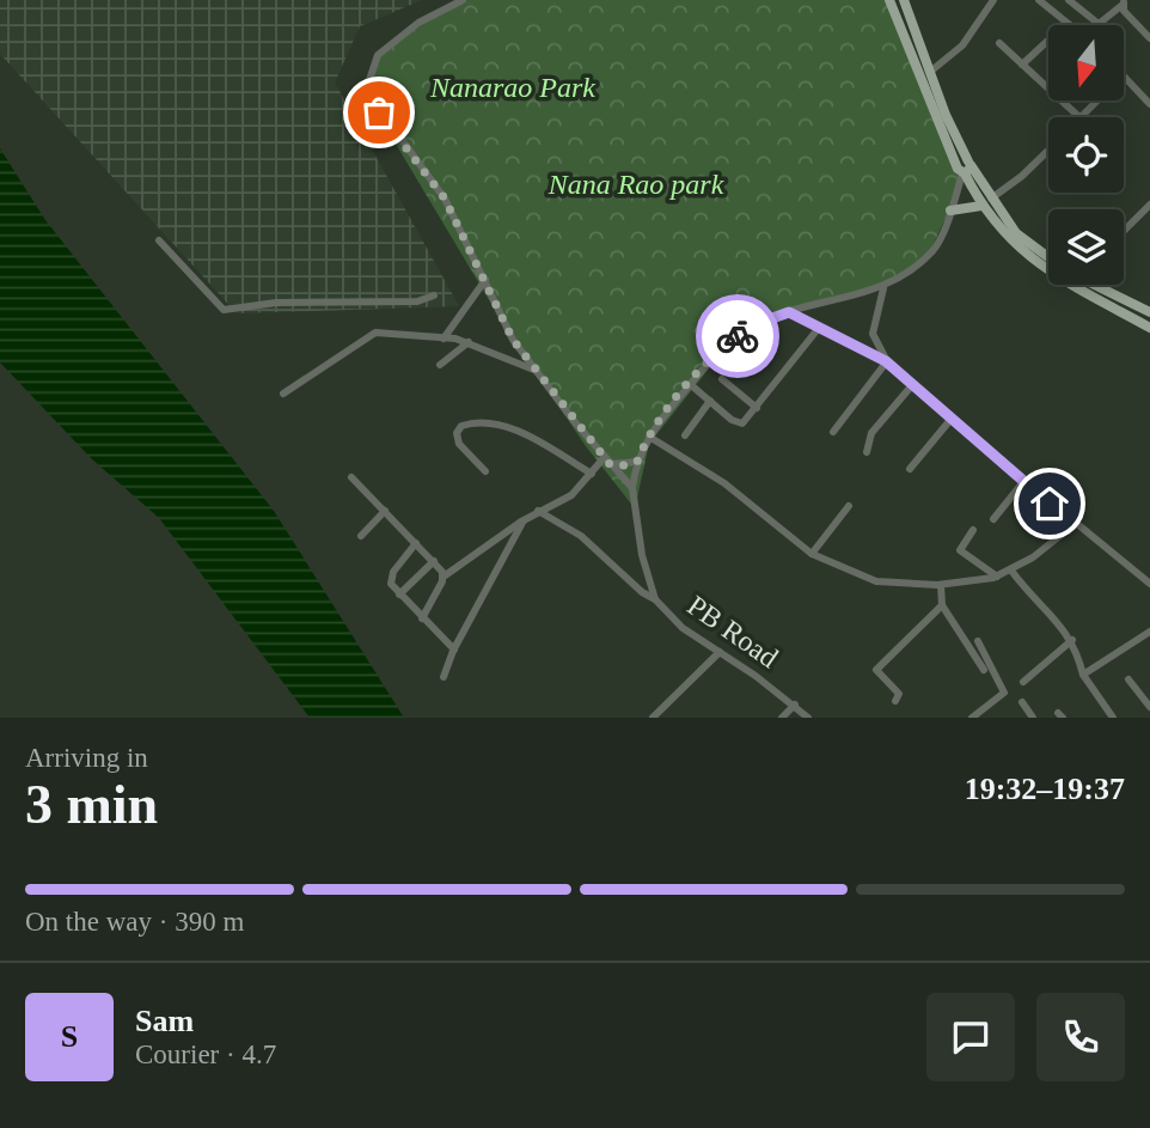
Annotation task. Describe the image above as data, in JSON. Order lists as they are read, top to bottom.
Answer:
{
  "streets": {
    "street": ["PB Road"]
  },
  "parks": ["Nanarao Park", "Nana Rao park"],
  "north": "bottom",
  "page": {
    "heading": ["3 min", "Arriving in", "19:32–19:37"],
    "panel": ["Sam", "Courier · 4.7"],
    "bar": "On the way · 390 m",
    "round": "S"
  }
}
